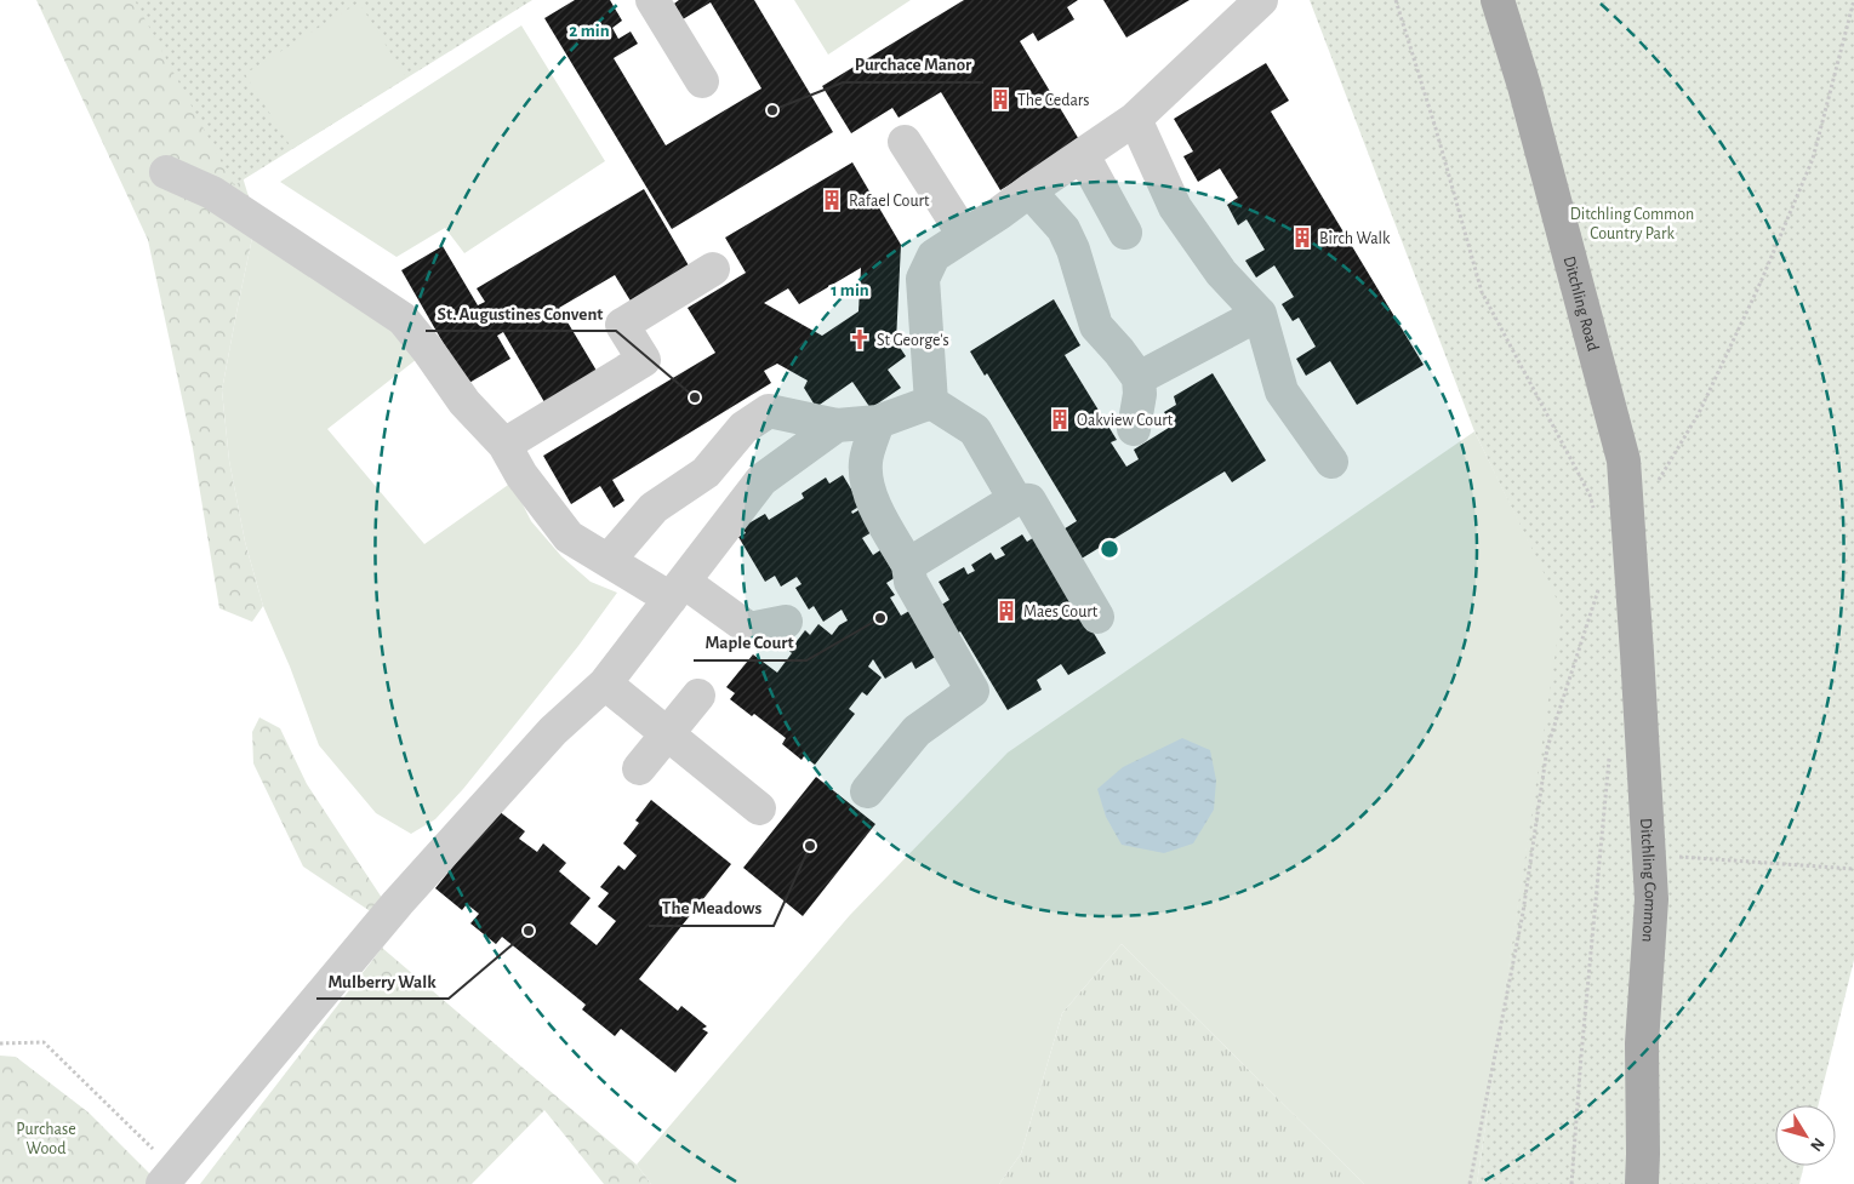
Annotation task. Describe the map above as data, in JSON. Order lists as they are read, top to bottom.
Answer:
{
  "streets": {
    "main road": ["Ditchling Road", "Ditchling Common"]
  },
  "crossings": [
    ["Ditchling Road", "Ditchling Common"]
  ],
  "parks": ["Ditchling Common Country Park", "Purchase Wood"],
  "places": {
    "building": [
      "The Cedars",
      "Rafael Court",
      "Birch Walk",
      "Oakview Court",
      "Maes Court"
    ],
    "other": [
      "Purchace Manor",
      "St. Augustines Convent",
      "Maple Court",
      "The Meadows",
      "Mulberry Walk"
    ],
    "church": ["St George's"]
  },
  "north": "bottom right",
  "rings": ["2 min", "1 min"]
}
